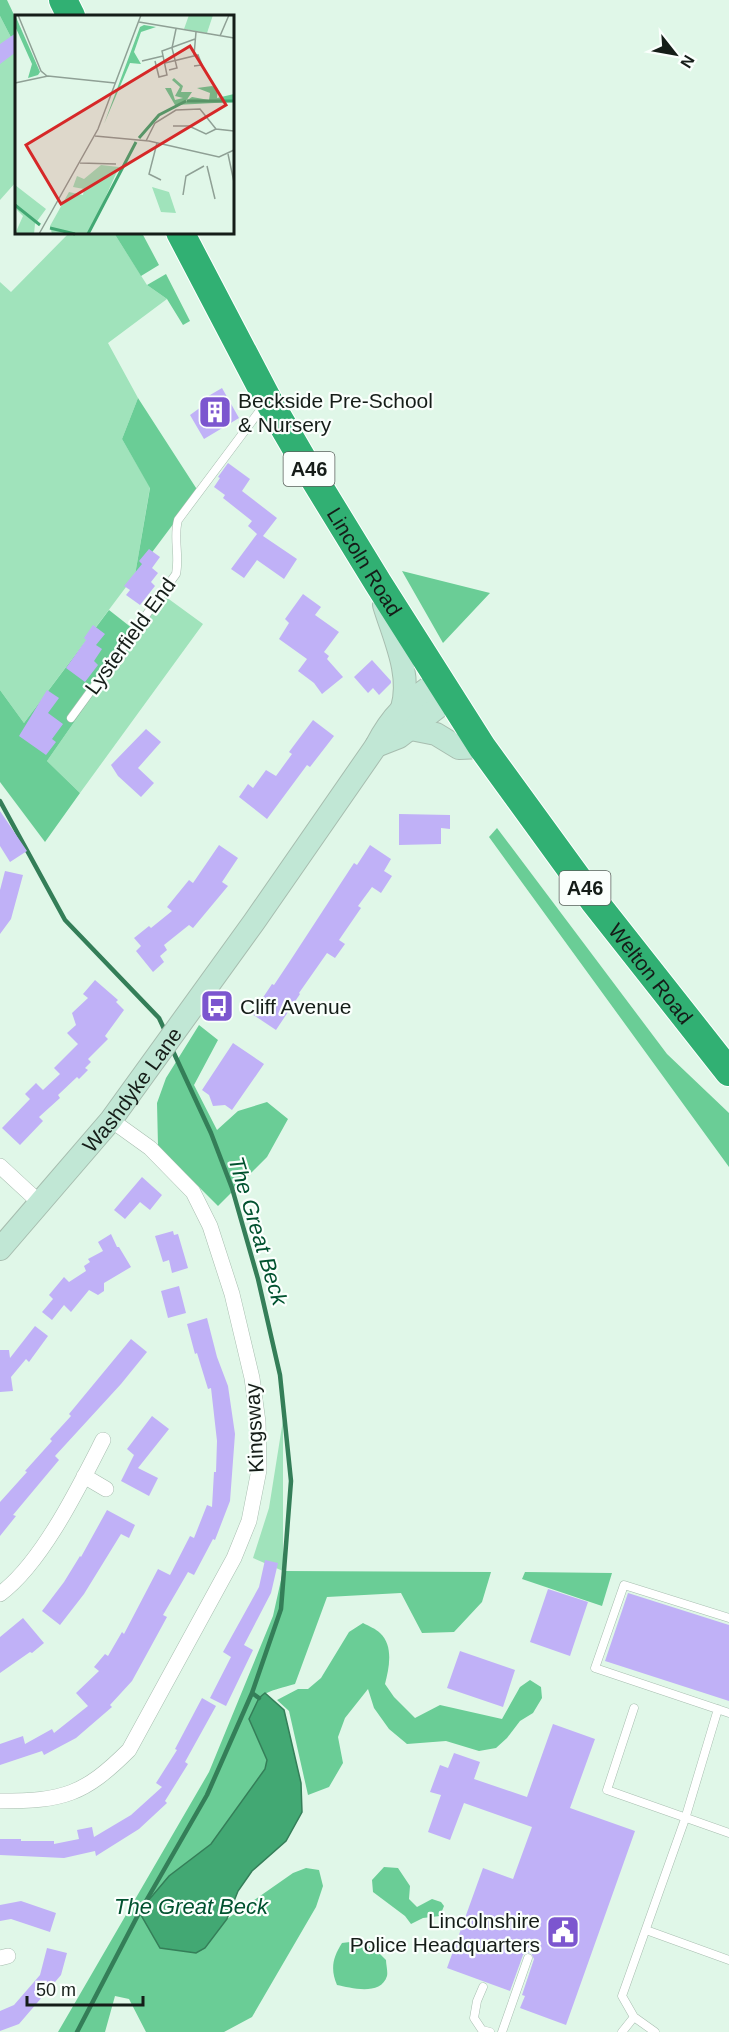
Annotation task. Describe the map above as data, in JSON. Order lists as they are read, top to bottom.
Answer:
{
  "streets": {
    "highway": ["A46", "Lincoln Road", "Welton Road"],
    "street": ["Washdyke Lane", "Kingsway"],
    "lane": ["Lysterfield End"]
  },
  "crossings": [
    ["Lincoln Road", "Lysterfield End"],
    ["Lincoln Road", "Welton Road"],
    ["Lincoln Road", "Washdyke Lane"],
    ["Welton Road", "Washdyke Lane"],
    ["Washdyke Lane", "Kingsway"]
  ],
  "water": ["The Great Beck"],
  "places": {
    "building": ["Beckside Pre-School & Nursery"],
    "bus stop": ["Cliff Avenue"],
    "public building": ["Lincolnshire Police Headquarters"]
  },
  "scale_bar": "50 m",
  "north": "bottom right"
}
